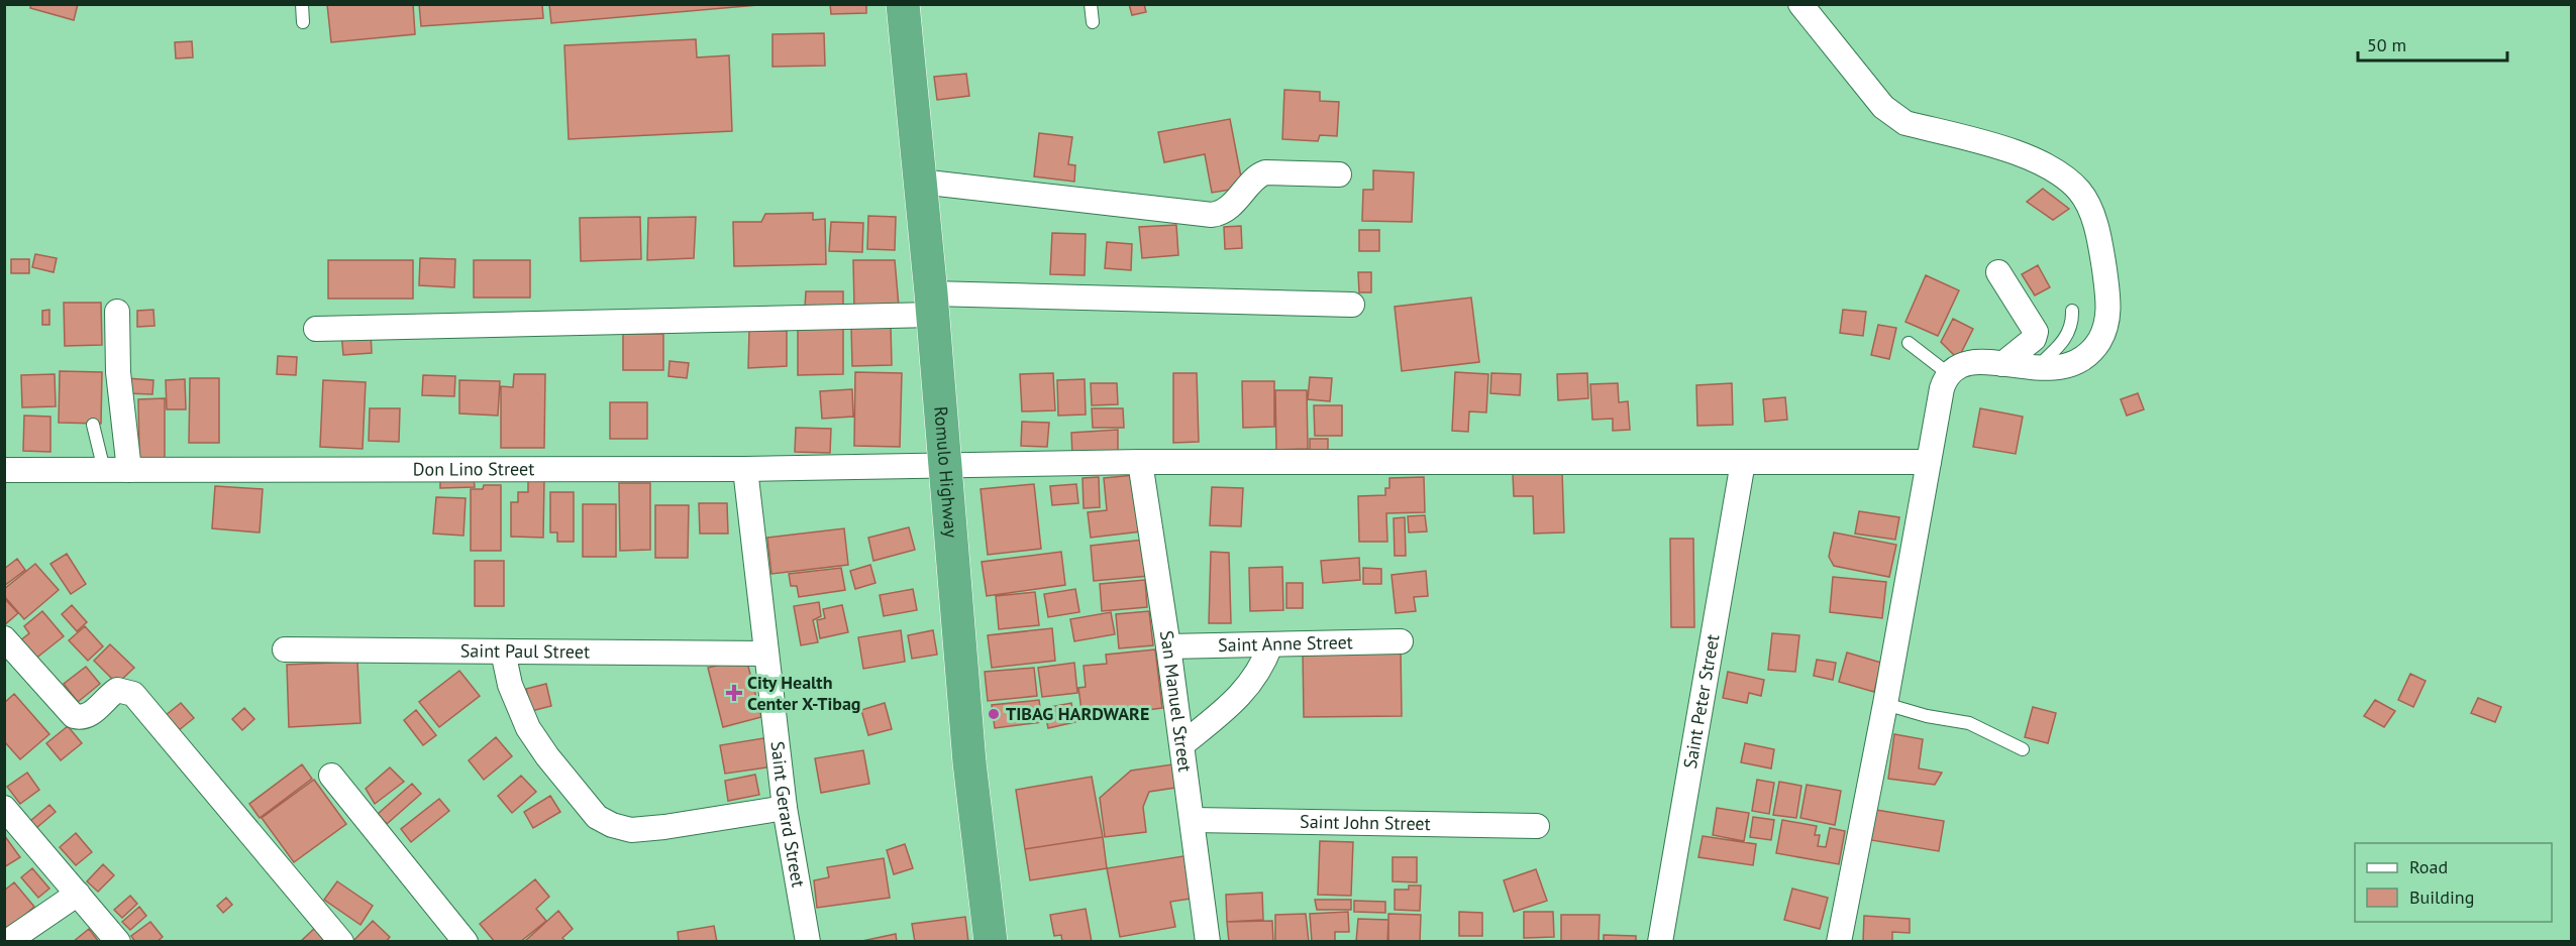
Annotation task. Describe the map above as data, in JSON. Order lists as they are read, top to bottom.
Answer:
{
  "streets": {
    "highway": ["Romulo Highway"],
    "street": [
      "Don Lino Street",
      "Saint Anne Street",
      "Saint Paul Street",
      "San Manuel Street",
      "Saint Peter Street",
      "Saint Gerard Street",
      "Saint John Street"
    ]
  },
  "crossings": [
    ["Don Lino Street", "Romulo Highway"],
    ["Don Lino Street", "San Manuel Street"],
    ["Don Lino Street", "Saint Peter Street"],
    ["Don Lino Street", "Saint Gerard Street"],
    ["Saint Anne Street", "San Manuel Street"],
    ["Saint Paul Street", "Saint Gerard Street"],
    ["San Manuel Street", "Saint John Street"]
  ],
  "places": {
    "health": ["City Health Center X-Tibag"],
    "other": ["TIBAG HARDWARE"]
  },
  "legend": ["Road", "Building"],
  "scale_bar": "50 m"
}
